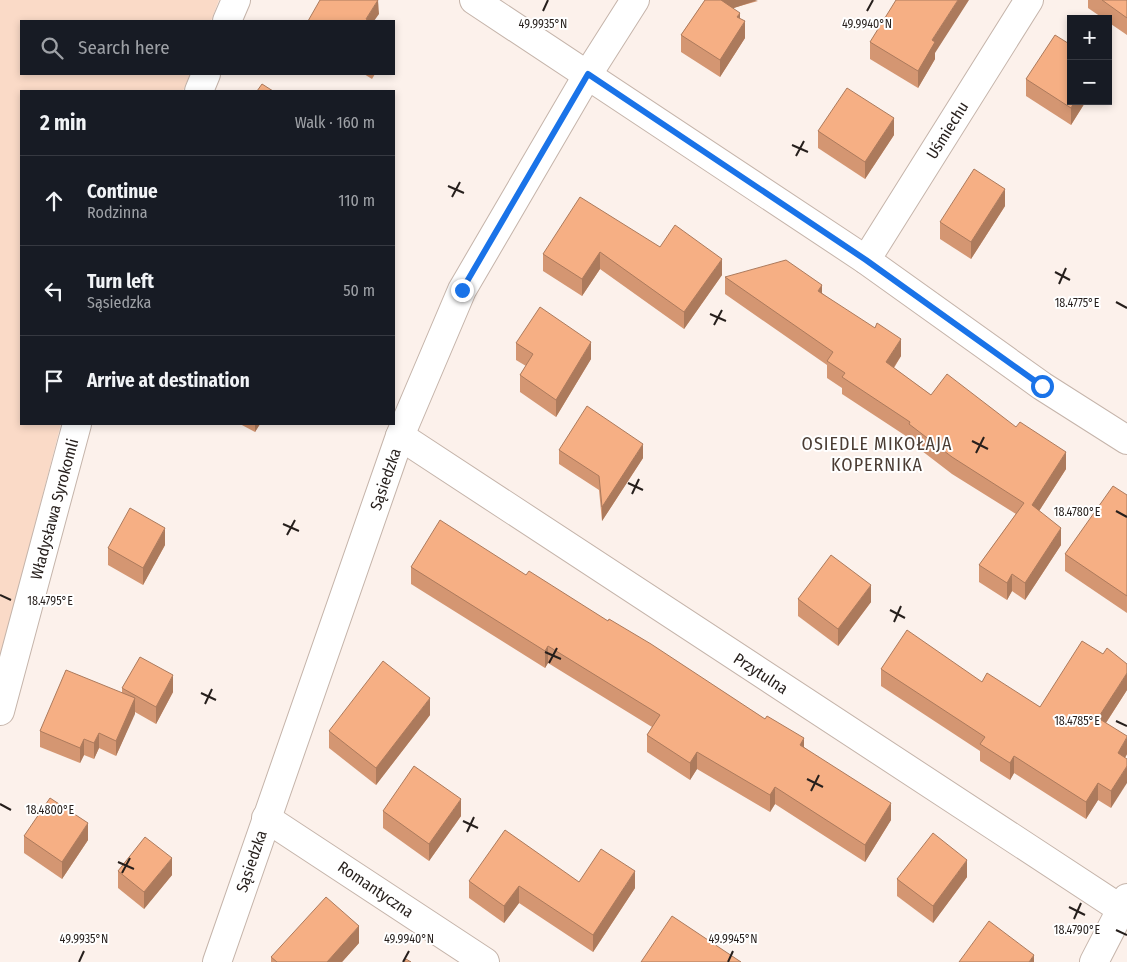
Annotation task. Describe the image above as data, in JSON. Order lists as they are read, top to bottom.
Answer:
{
  "streets": {
    "street": [
      "Uśmiechu",
      "Sąsiedzka",
      "Władysława Syrokomli",
      "Przytulna",
      "Romantyczna"
    ]
  },
  "crossings": [
    ["Sąsiedzka", "Przytulna"],
    ["Sąsiedzka", "Romantyczna"]
  ],
  "districts": ["OSIEDLE MIKOŁAJA KOPERNIKA"],
  "page": {
    "map_buttons": ["+", "−"],
    "search": "Search here",
    "heading": ["2 min", "Walk · 160 m"],
    "list": [
      ["Continue", "Rodzinna", "110 m"],
      ["Turn left", "Sąsiedzka", "50 m"],
      "Arrive at destination"
    ]
  },
  "coordinates": [
    "49.9940°N",
    "49.9935°N",
    "18.4775°E",
    "18.4780°E",
    "18.4795°E",
    "18.4785°E",
    "18.4800°E",
    "18.4790°E",
    "49.9945°N"
  ]
}
